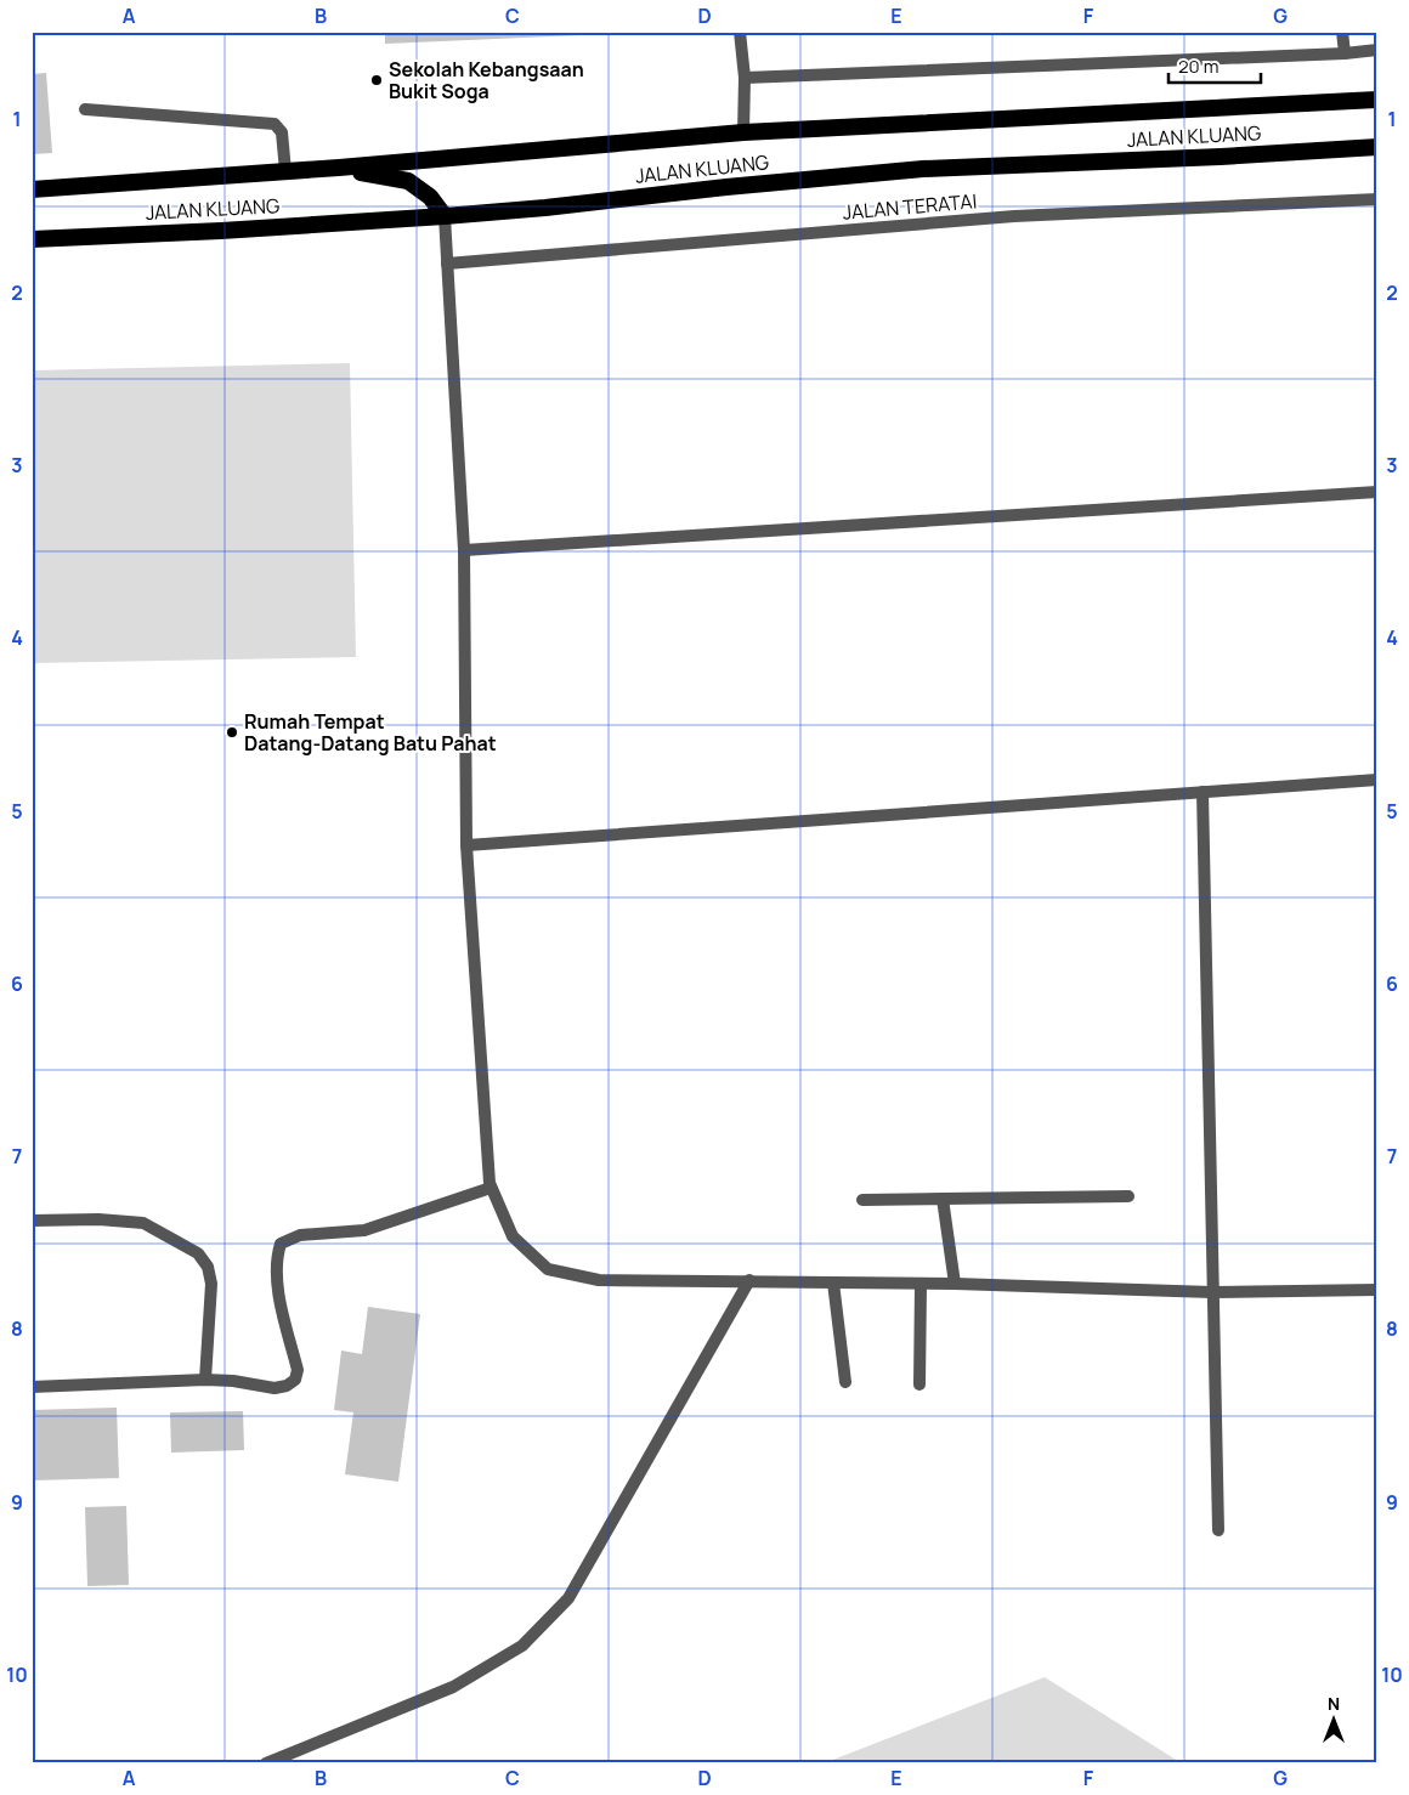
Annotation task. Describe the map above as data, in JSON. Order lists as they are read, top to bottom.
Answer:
{
  "streets": {
    "highway": ["JALAN KLUANG"],
    "street": ["JALAN TERATAI"]
  },
  "places": ["Sekolah Kebangsaan Bukit Soga", "Rumah Tempat Datang-Datang Batu Pahat"],
  "scale_bar": "20 m",
  "north": "top",
  "grid": {
    "columns": [
      "A",
      "B",
      "C",
      "D",
      "E",
      "F",
      "G"
    ],
    "rows": [
      "1",
      "2",
      "3",
      "4",
      "5",
      "6",
      "7",
      "8",
      "9",
      "10"
    ]
  }
}
